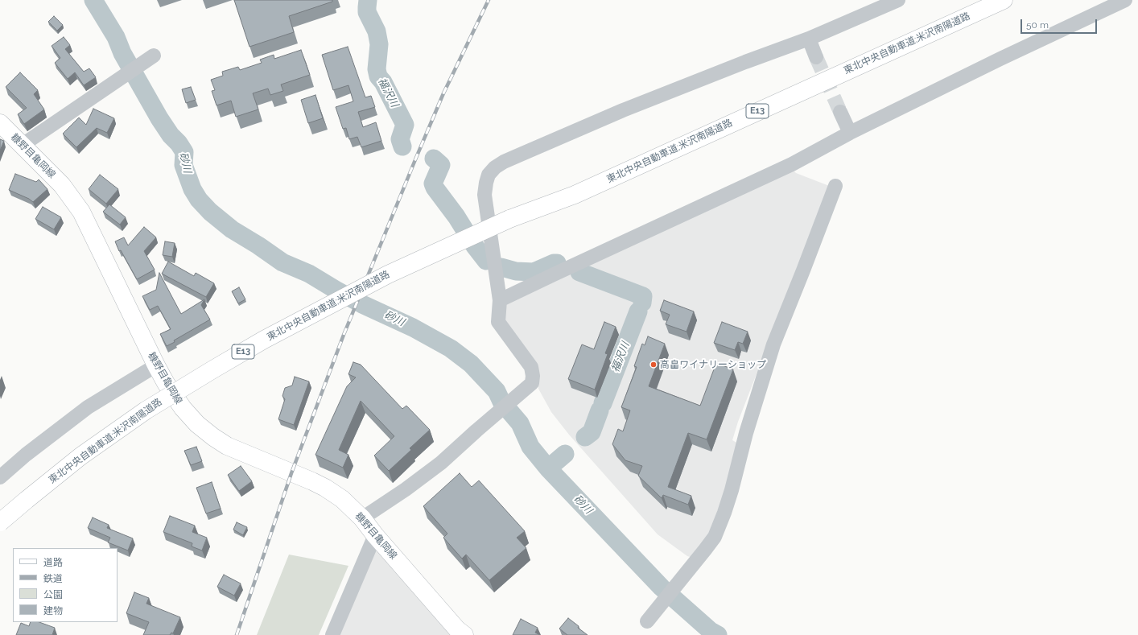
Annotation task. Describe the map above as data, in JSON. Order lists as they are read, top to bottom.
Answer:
{
  "streets": {
    "main road": ["東北中央自動車道;米沢南陽道路", "E13", "糠野目亀岡線"]
  },
  "water": ["福沢川", "砂川"],
  "places": ["高畠ワイナリーショップ"],
  "legend": [
    "道路",
    "鉄道",
    "公園",
    "建物"
  ],
  "scale_bar": "50 m"
}
